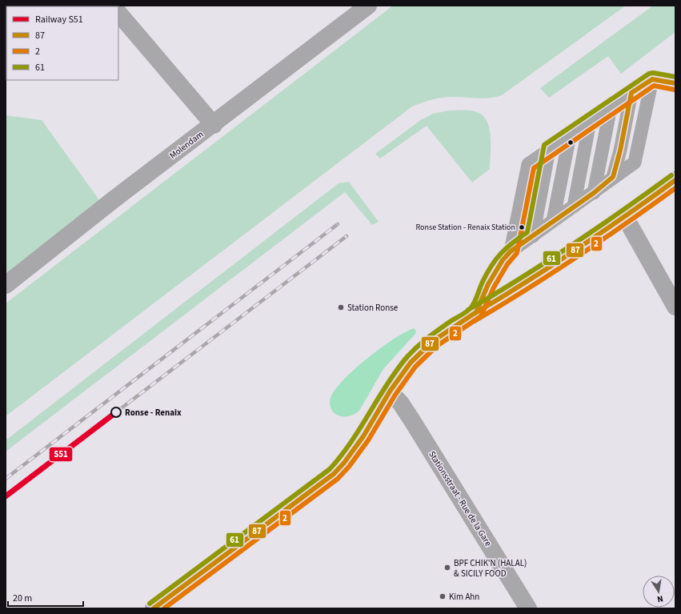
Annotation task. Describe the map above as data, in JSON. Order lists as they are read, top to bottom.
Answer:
{
  "streets": {
    "street": ["Molendam", "Stationsstraat - Rue de la Gare"]
  },
  "places": [
    "Ronse Station - Renaix Station",
    "Station Ronse",
    "Ronse - Renaix",
    "BPF CHIK'N (HALAL) & SICILY FOOD",
    "Kim Ahn"
  ],
  "lines": [
    "transit line 61",
    "transit line 87",
    "transit line 2",
    "rail line S51"
  ],
  "legend": [
    "Railway S51",
    "87",
    "2",
    "61"
  ],
  "scale_bar": "20 m",
  "north": "bottom"
}
